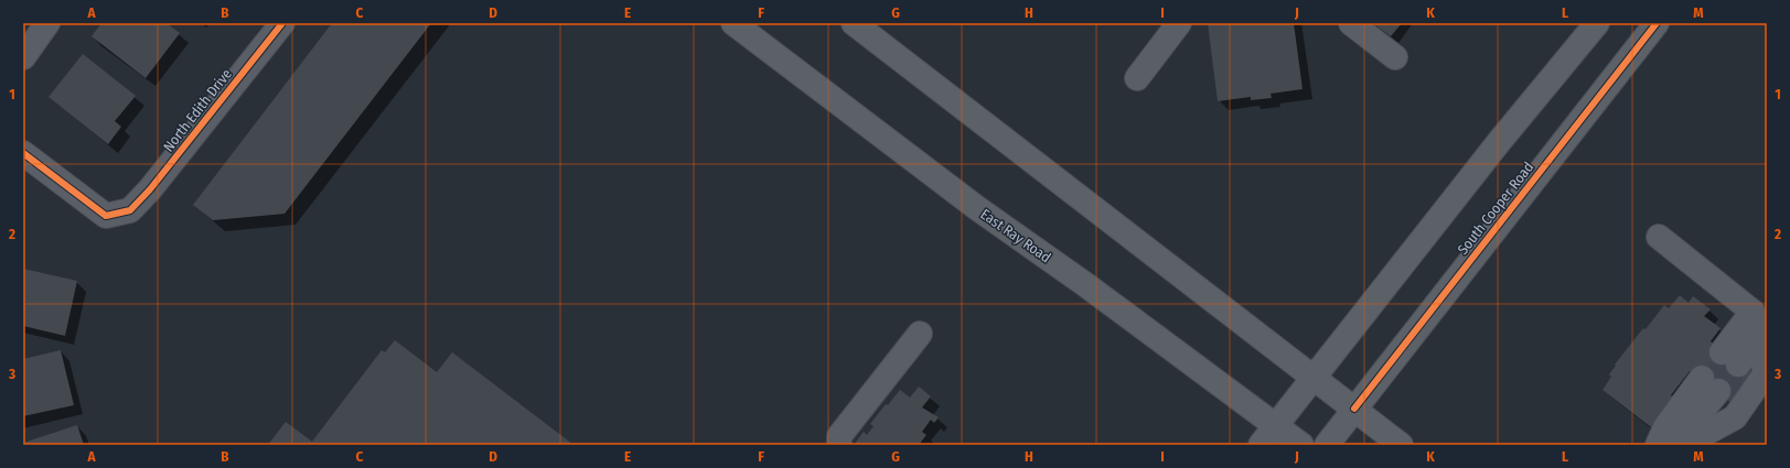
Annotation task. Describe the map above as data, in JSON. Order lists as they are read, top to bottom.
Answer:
{
  "streets": {
    "main road": ["South Cooper Road", "East Ray Road"],
    "street": ["North Edith Drive"]
  },
  "grid": {
    "columns": [
      "A",
      "B",
      "C",
      "D",
      "E",
      "F",
      "G",
      "H",
      "I",
      "J",
      "K",
      "L",
      "M"
    ],
    "rows": ["1", "2", "3"]
  }
}
